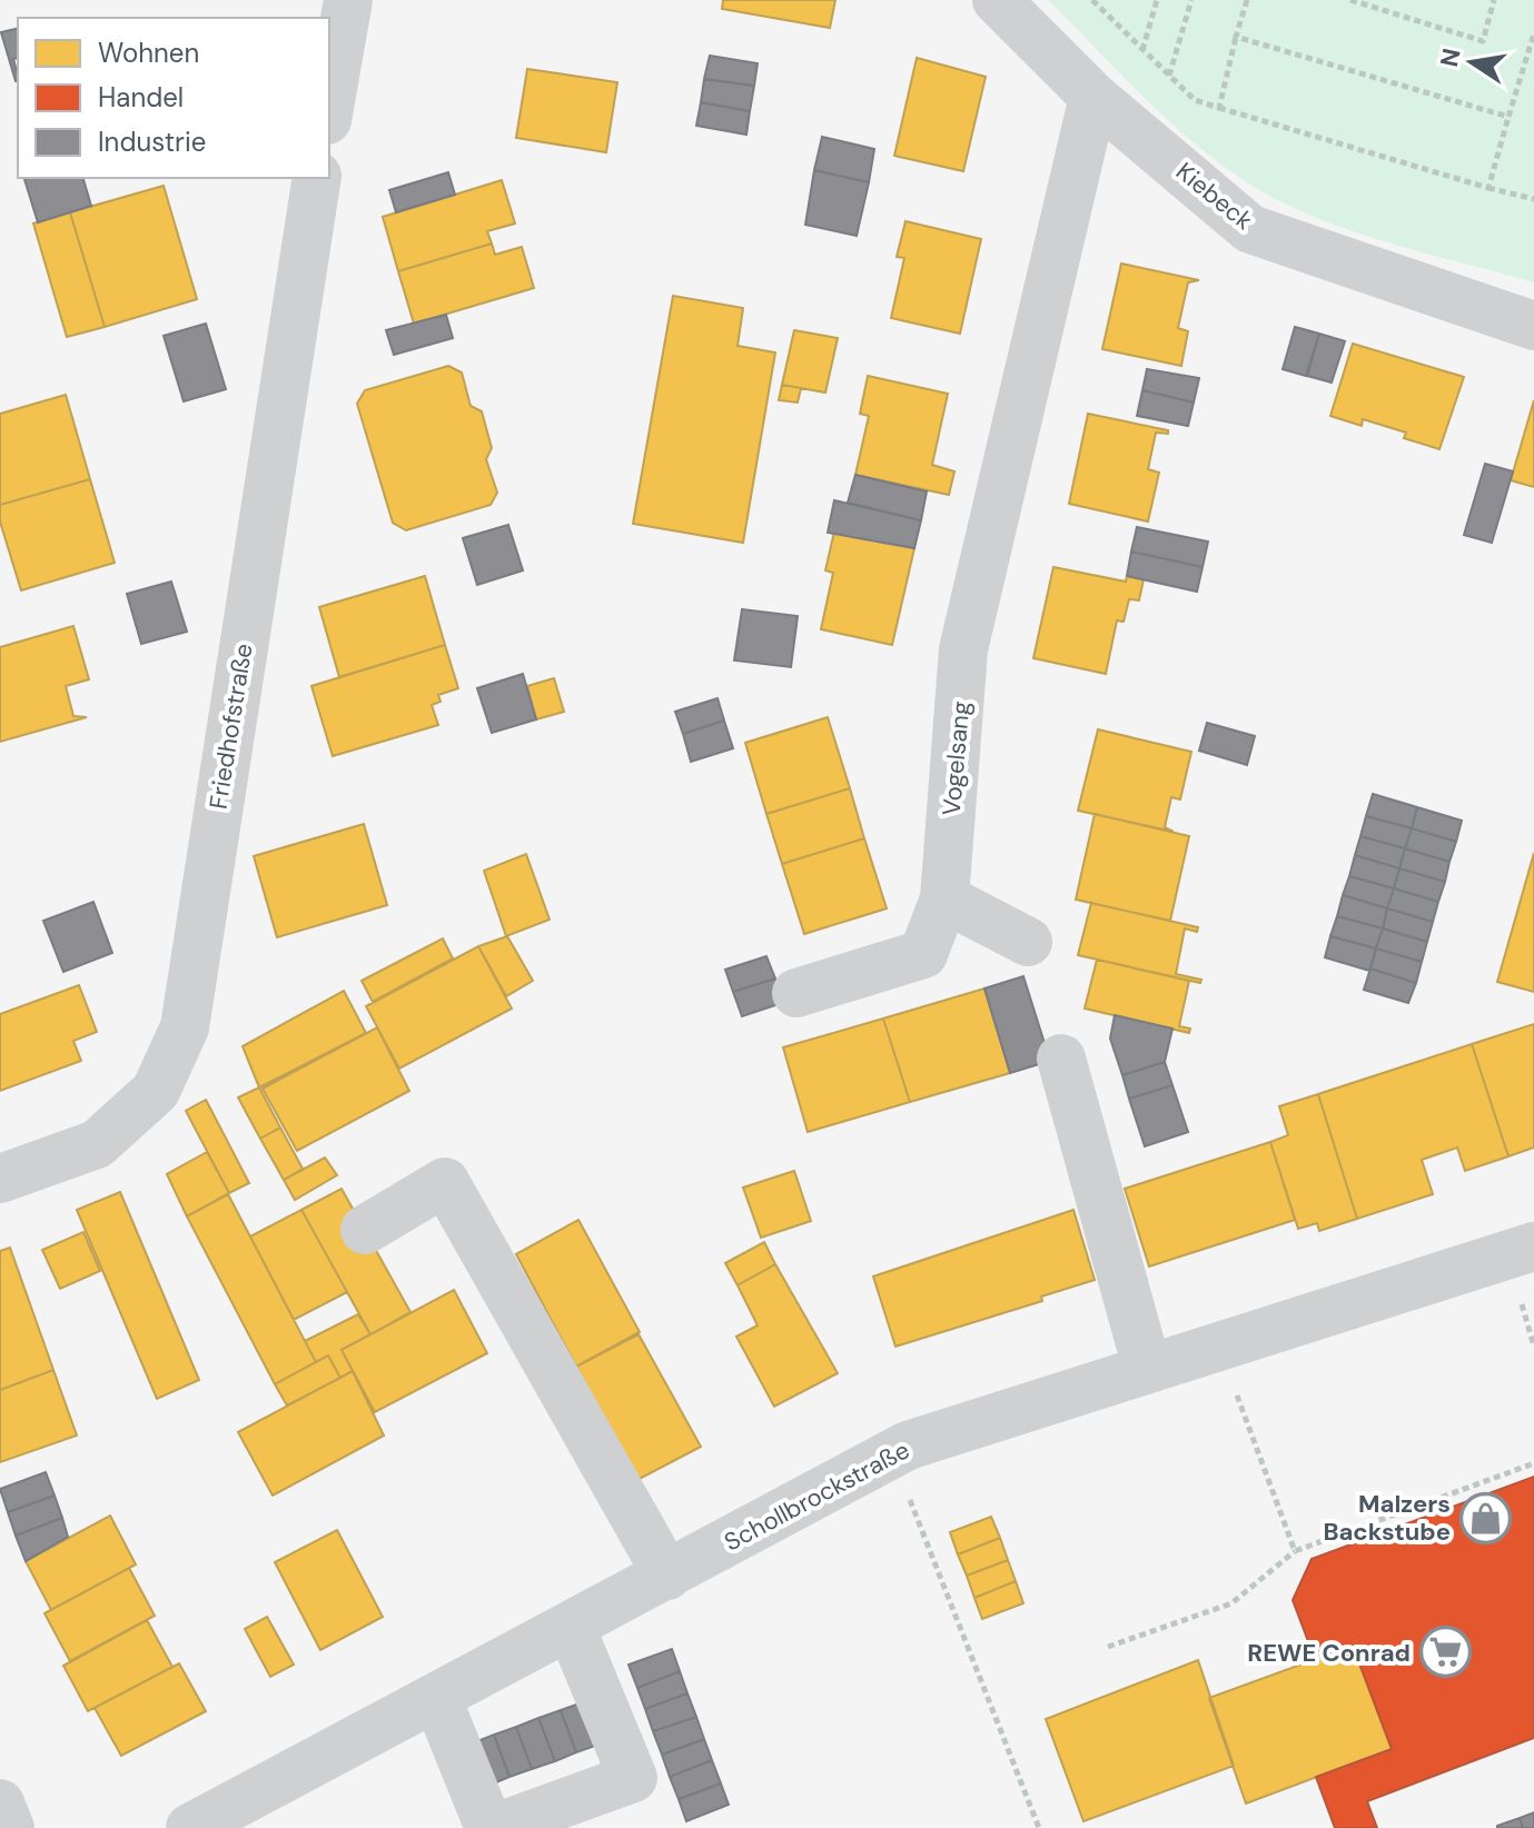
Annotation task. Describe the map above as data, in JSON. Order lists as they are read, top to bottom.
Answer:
{
  "streets": {
    "street": [
      "Kiebeck",
      "Friedhofstraße",
      "Vogelsang",
      "Schollbrockstraße"
    ]
  },
  "crossings": [
    ["Kiebeck", "Vogelsang"]
  ],
  "places": {
    "shop": ["Malzers Backstube"],
    "supermarket": ["REWE Conrad"]
  },
  "legend": ["Wohnen", "Handel", "Industrie"],
  "north": "left"
}
